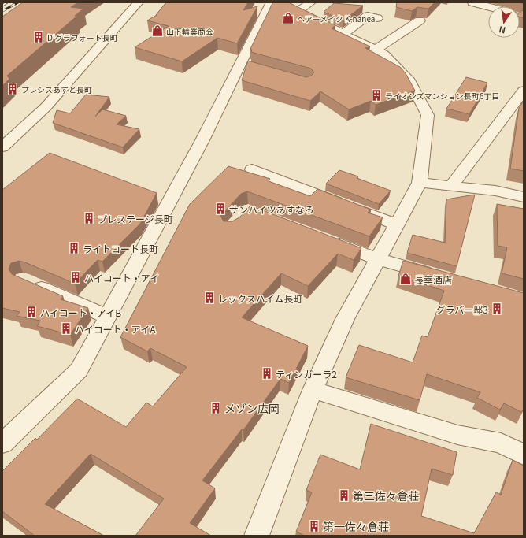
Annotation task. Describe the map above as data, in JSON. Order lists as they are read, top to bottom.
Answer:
{
  "places": {
    "shop": ["ヘアーメイク K-nanea", "山下輪業商会", "長幸酒店"],
    "building": [
      "D'グラフォート長町",
      "プレシスあすと長町",
      "ライオンズマンション長町6丁目",
      "サンハイツあすなろ",
      "プレステージ長町",
      "ライトコート長町",
      "ハイコート・アイ",
      "レックスハイム長町",
      "グラバー邸3",
      "ハイコート・アイB",
      "ハイコート・アイA",
      "ティンガーラ2",
      "メゾン広岡",
      "第三佐々倉荘",
      "第一佐々倉荘"
    ]
  },
  "north": "bottom"
}
